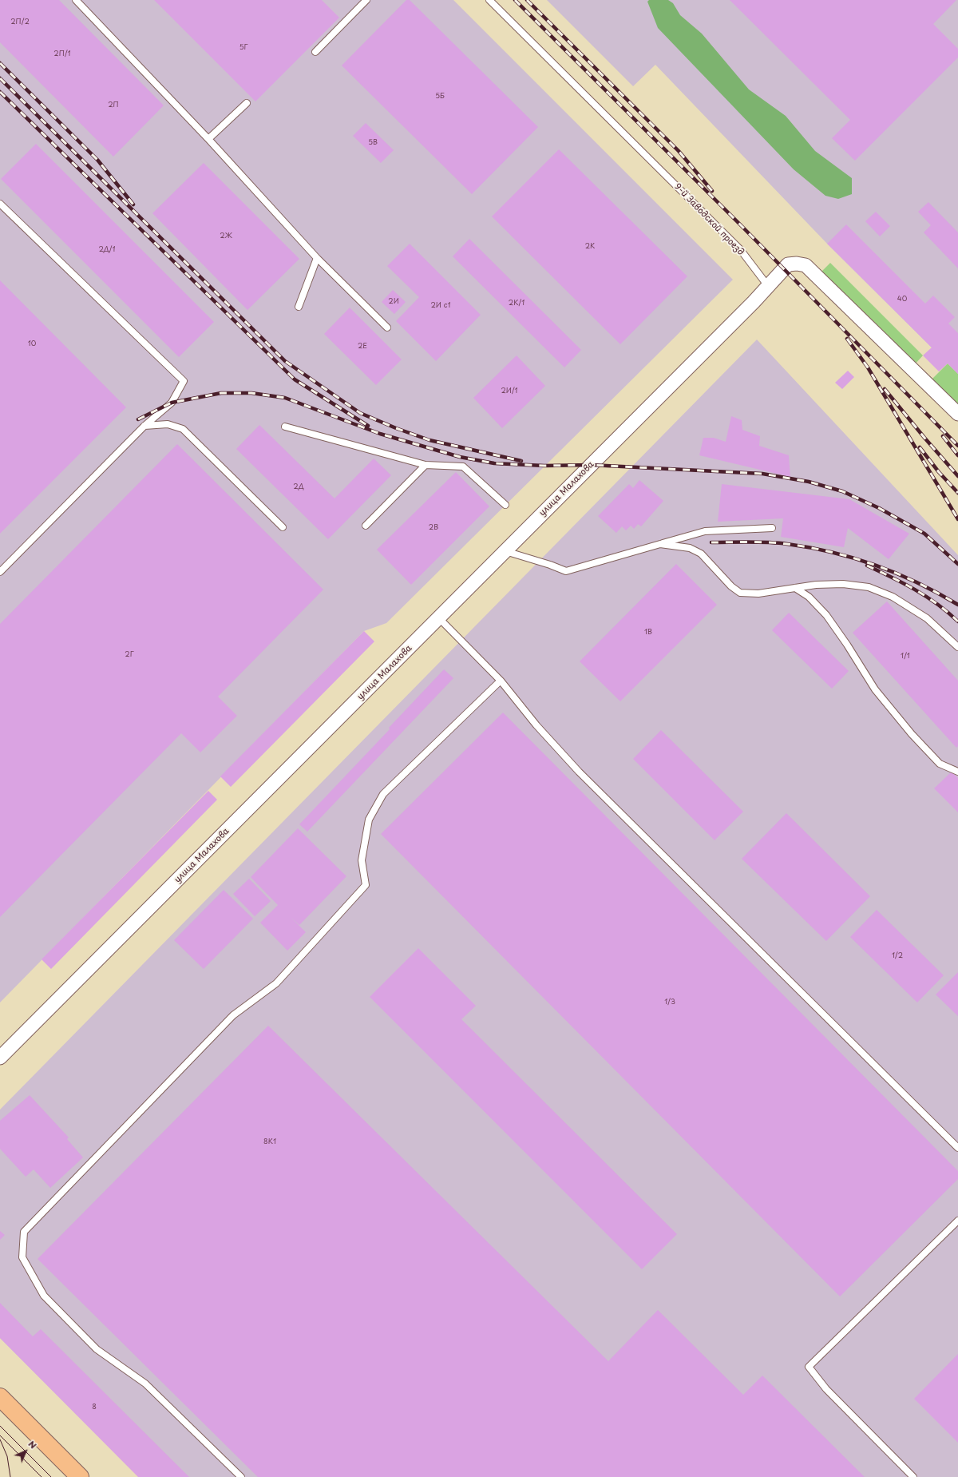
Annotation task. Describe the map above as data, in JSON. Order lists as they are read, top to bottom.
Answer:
{
  "streets": {
    "street": ["улица Малахова"],
    "lane": ["9-й Заводской проезд"]
  },
  "crossings": [
    ["9-й Заводской проезд", "улица Малахова"]
  ],
  "house_numbers": [
    "2П/2",
    "5Г",
    "2П/1",
    "5Б",
    "2П",
    "5В",
    "2Ж",
    "2К",
    "2Д/1",
    "40",
    "2И",
    "2К/1",
    "2И с1",
    "10",
    "2Е",
    "2И/1",
    "2Д",
    "2В",
    "1В",
    "2Г",
    "1/1",
    "1/2",
    "1/3",
    "8К1",
    "8"
  ],
  "north": "top right"
}
